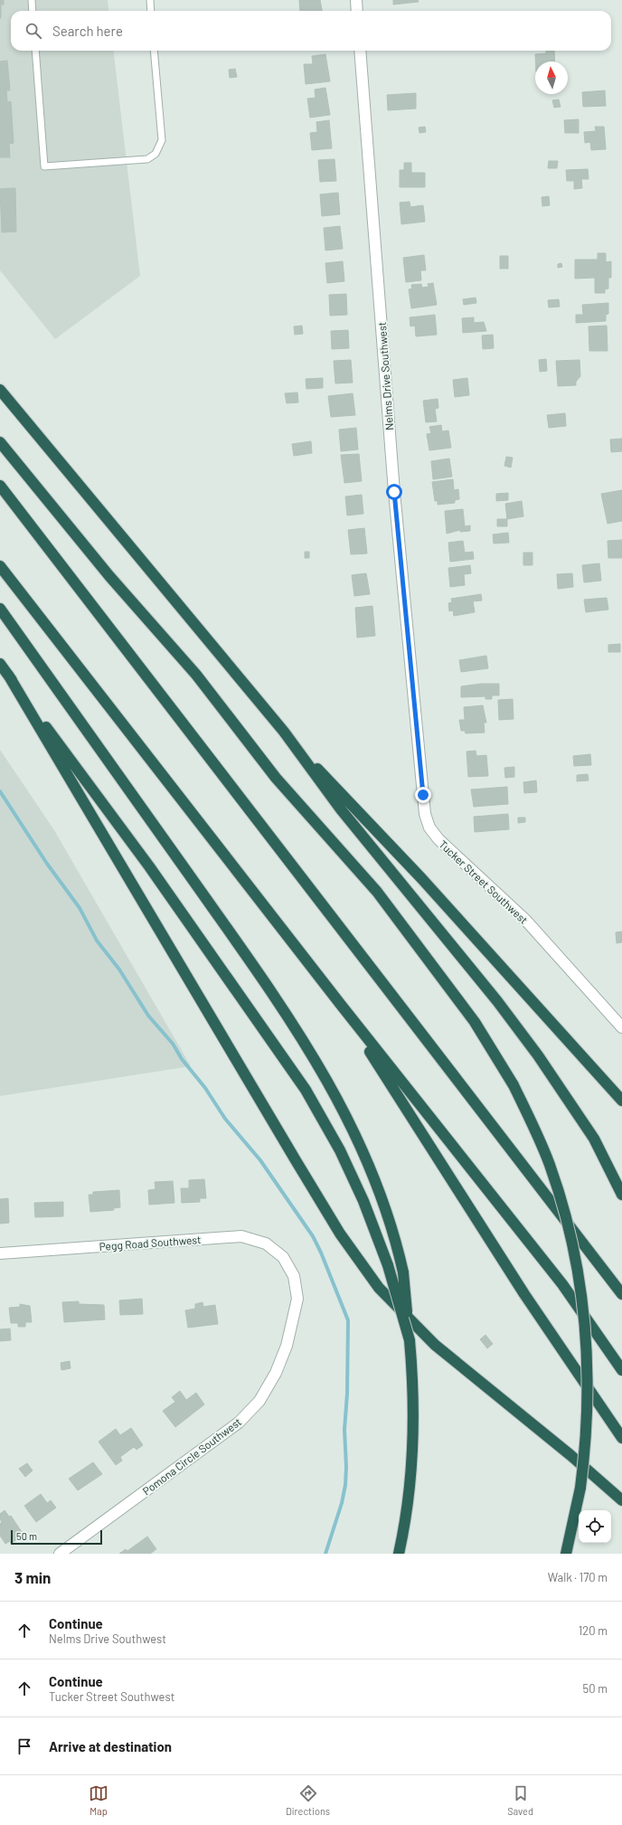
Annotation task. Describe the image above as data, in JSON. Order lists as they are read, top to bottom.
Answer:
{
  "streets": {
    "street": [
      "Nelms Drive Southwest",
      "Tucker Street Southwest",
      "Pegg Road Southwest",
      "Pomona Circle Southwest"
    ]
  },
  "crossings": [
    ["Nelms Drive Southwest", "Tucker Street Southwest"],
    ["Pegg Road Southwest", "Pomona Circle Southwest"]
  ],
  "scale_bar": "50 m",
  "north": "top",
  "page": {
    "search": "Search here",
    "scale": "50 m",
    "heading": ["3 min", "Walk · 170 m"],
    "list": [
      ["Continue", "Nelms Drive Southwest", "120 m"],
      ["Continue", "Tucker Street Southwest", "50 m"],
      "Arrive at destination"
    ],
    "nav": ["Map", "Directions", "Saved"]
  }
}
